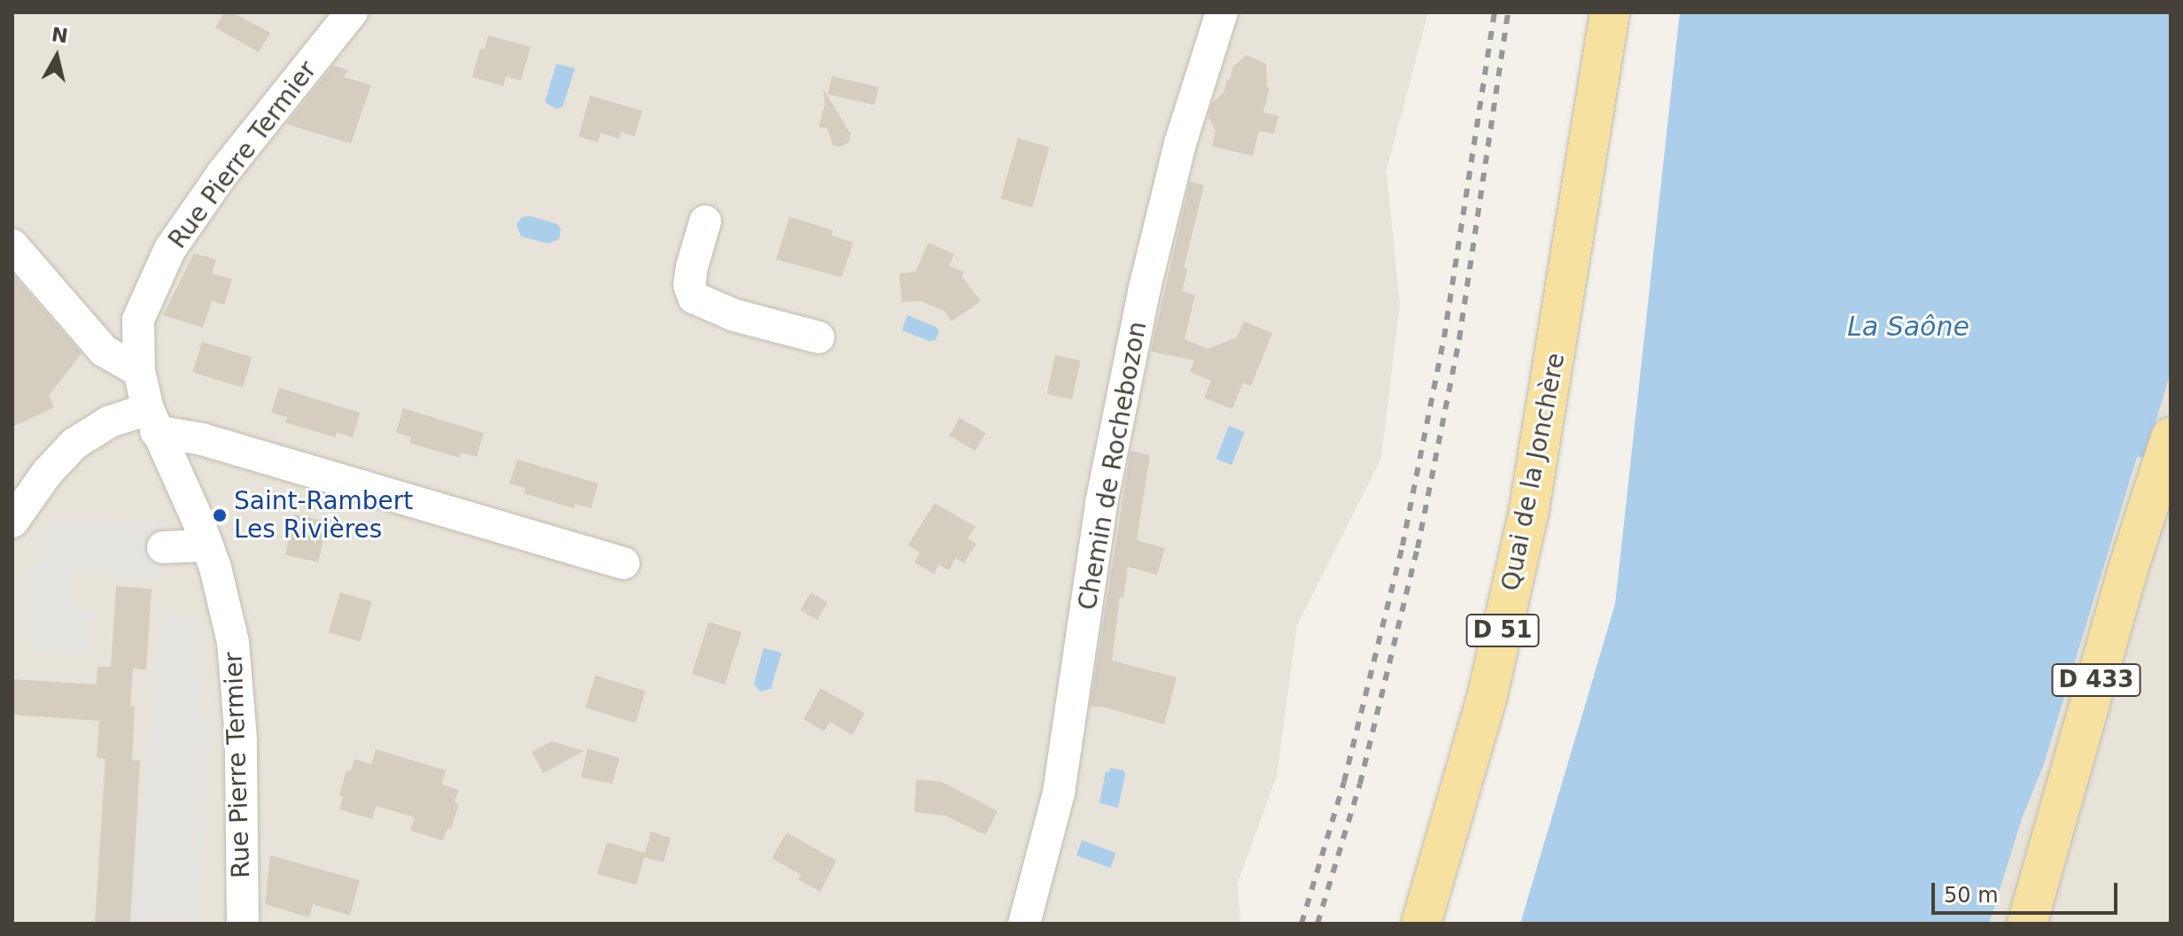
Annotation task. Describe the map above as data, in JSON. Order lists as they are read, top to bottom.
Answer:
{
  "streets": {
    "main road": ["Quai de la Jonchère", "D 51", "D 433"],
    "street": ["Rue Pierre Termier", "Chemin de Rochebozon"]
  },
  "water": ["La Saône"],
  "places": ["Saint-Rambert Les Rivières"],
  "scale_bar": "50 m",
  "north": "top"
}
